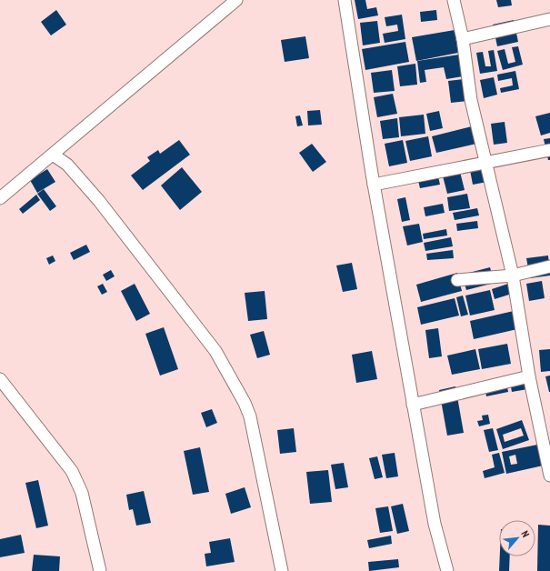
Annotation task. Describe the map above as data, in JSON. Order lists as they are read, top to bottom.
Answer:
{
  "north": "top right"
}
